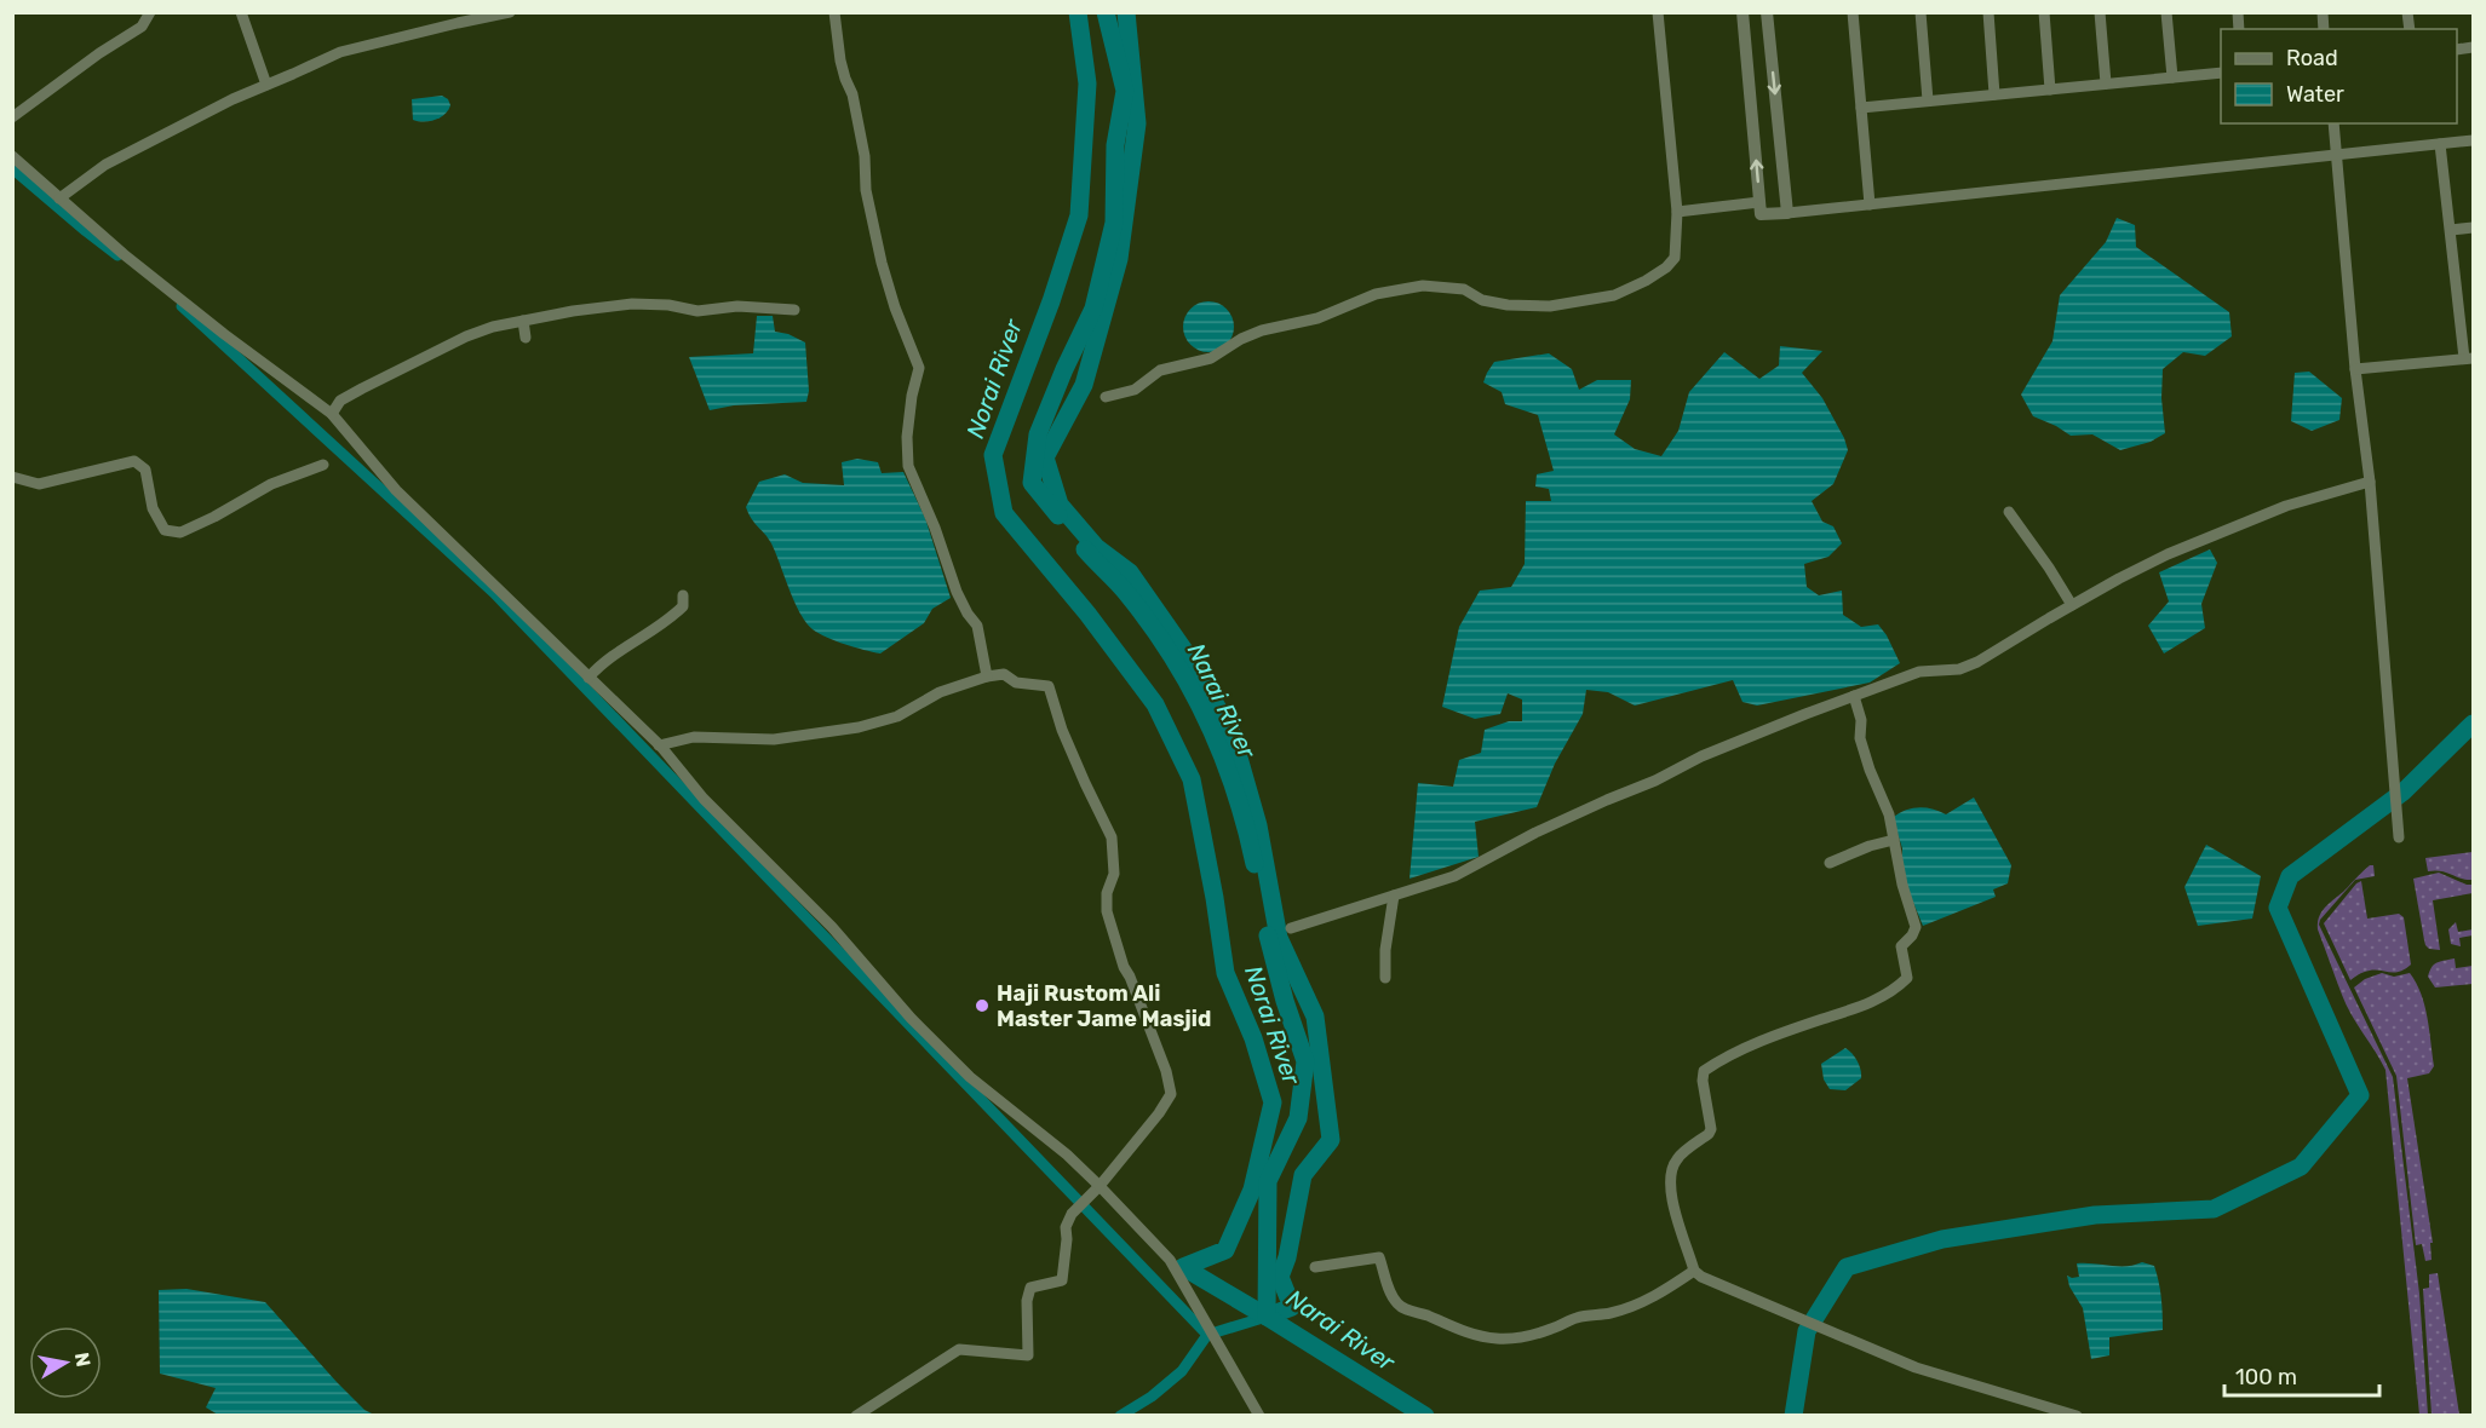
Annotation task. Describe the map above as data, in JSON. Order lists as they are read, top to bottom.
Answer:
{
  "water": ["Norai River", "Narai River"],
  "places": ["Haji Rustom Ali Master Jame Masjid"],
  "legend": ["Road", "Water"],
  "scale_bar": "100 m",
  "north": "right"
}
